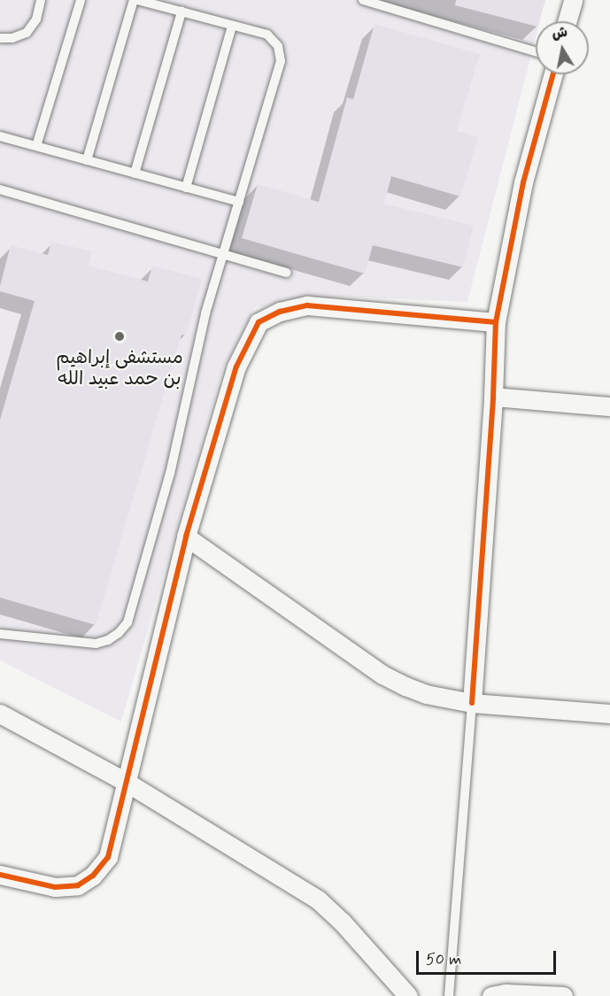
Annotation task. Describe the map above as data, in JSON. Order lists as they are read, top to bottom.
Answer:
{
  "places": ["مستشفى إبراهيم بن حمد عبيد الله"],
  "scale_bar": "50 m",
  "north": "top"
}
